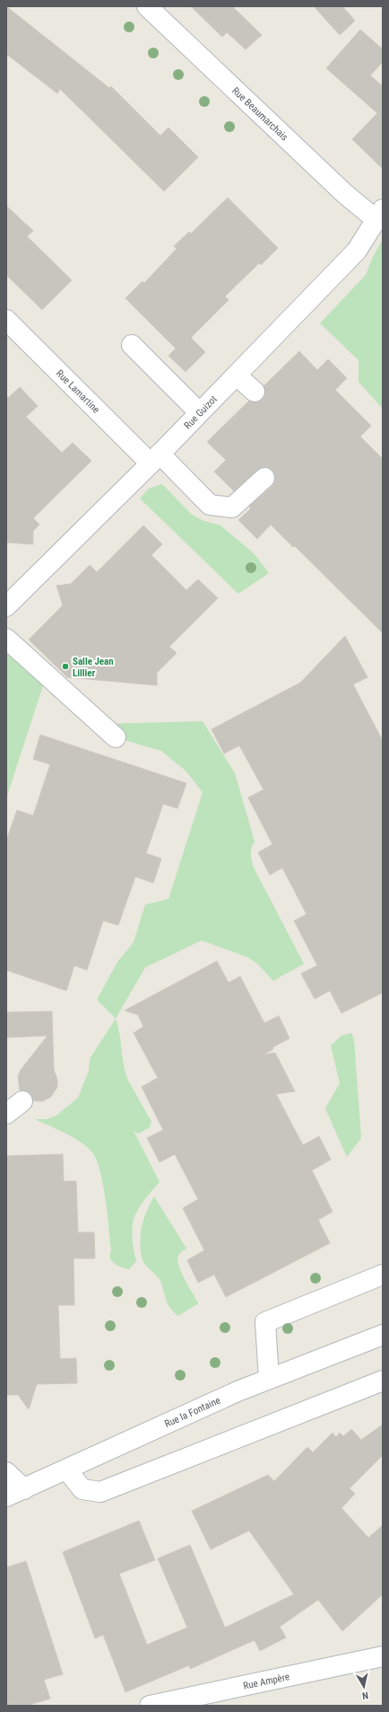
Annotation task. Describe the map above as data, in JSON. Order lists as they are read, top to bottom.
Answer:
{
  "streets": {
    "street": [
      "Rue Beaumarchais",
      "Rue Lamartine",
      "Rue Guizot",
      "Rue la Fontaine",
      "Rue Ampère"
    ]
  },
  "crossings": [
    ["Rue Beaumarchais", "Rue Guizot"],
    ["Rue Lamartine", "Rue Guizot"]
  ],
  "places": ["Salle Jean Lillier"],
  "north": "bottom"
}
